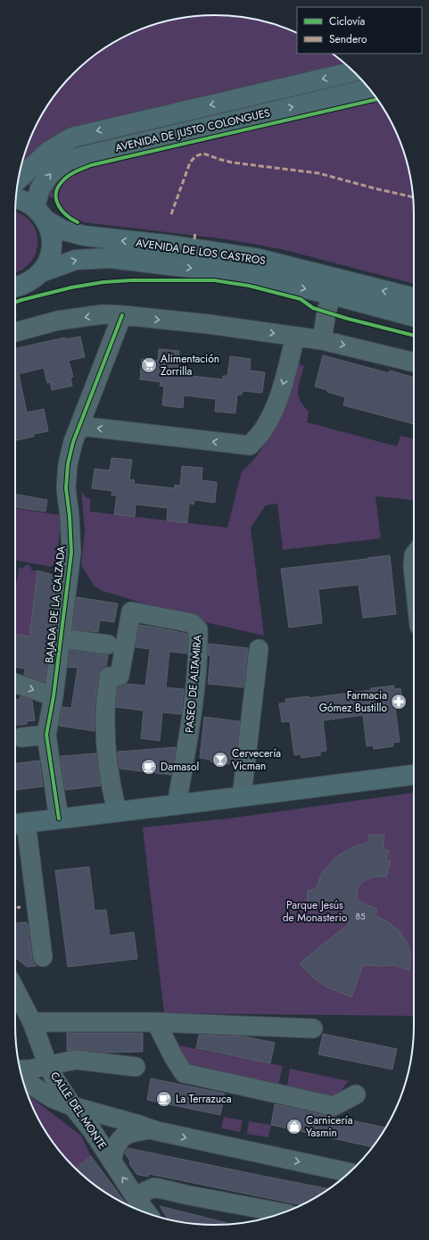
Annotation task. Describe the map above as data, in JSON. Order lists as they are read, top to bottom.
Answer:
{
  "streets": {
    "main road": ["AVENIDA DE JUSTO COLONGUES", "AVENIDA DE LOS CASTROS"],
    "street": ["BAJADA DE LA CALZADA", "PASEO DE ALTAMIRA", "CALLE DEL MONTE"]
  },
  "crossings": [
    ["AVENIDA DE JUSTO COLONGUES", "AVENIDA DE LOS CASTROS"]
  ],
  "parks": ["Parque Jesús de Monasterio"],
  "places": {
    "supermarket": ["Alimentación Zorrilla"],
    "pharmacy": ["Farmacia Gómez Bustillo"],
    "bar": ["Cervecería Vicman"],
    "cafe": ["Damasol", "La Terrazuca"],
    "shop": ["Carnicería Yasmin"]
  },
  "house_numbers": ["85"],
  "legend": ["Ciclovía", "Sendero"]
}
